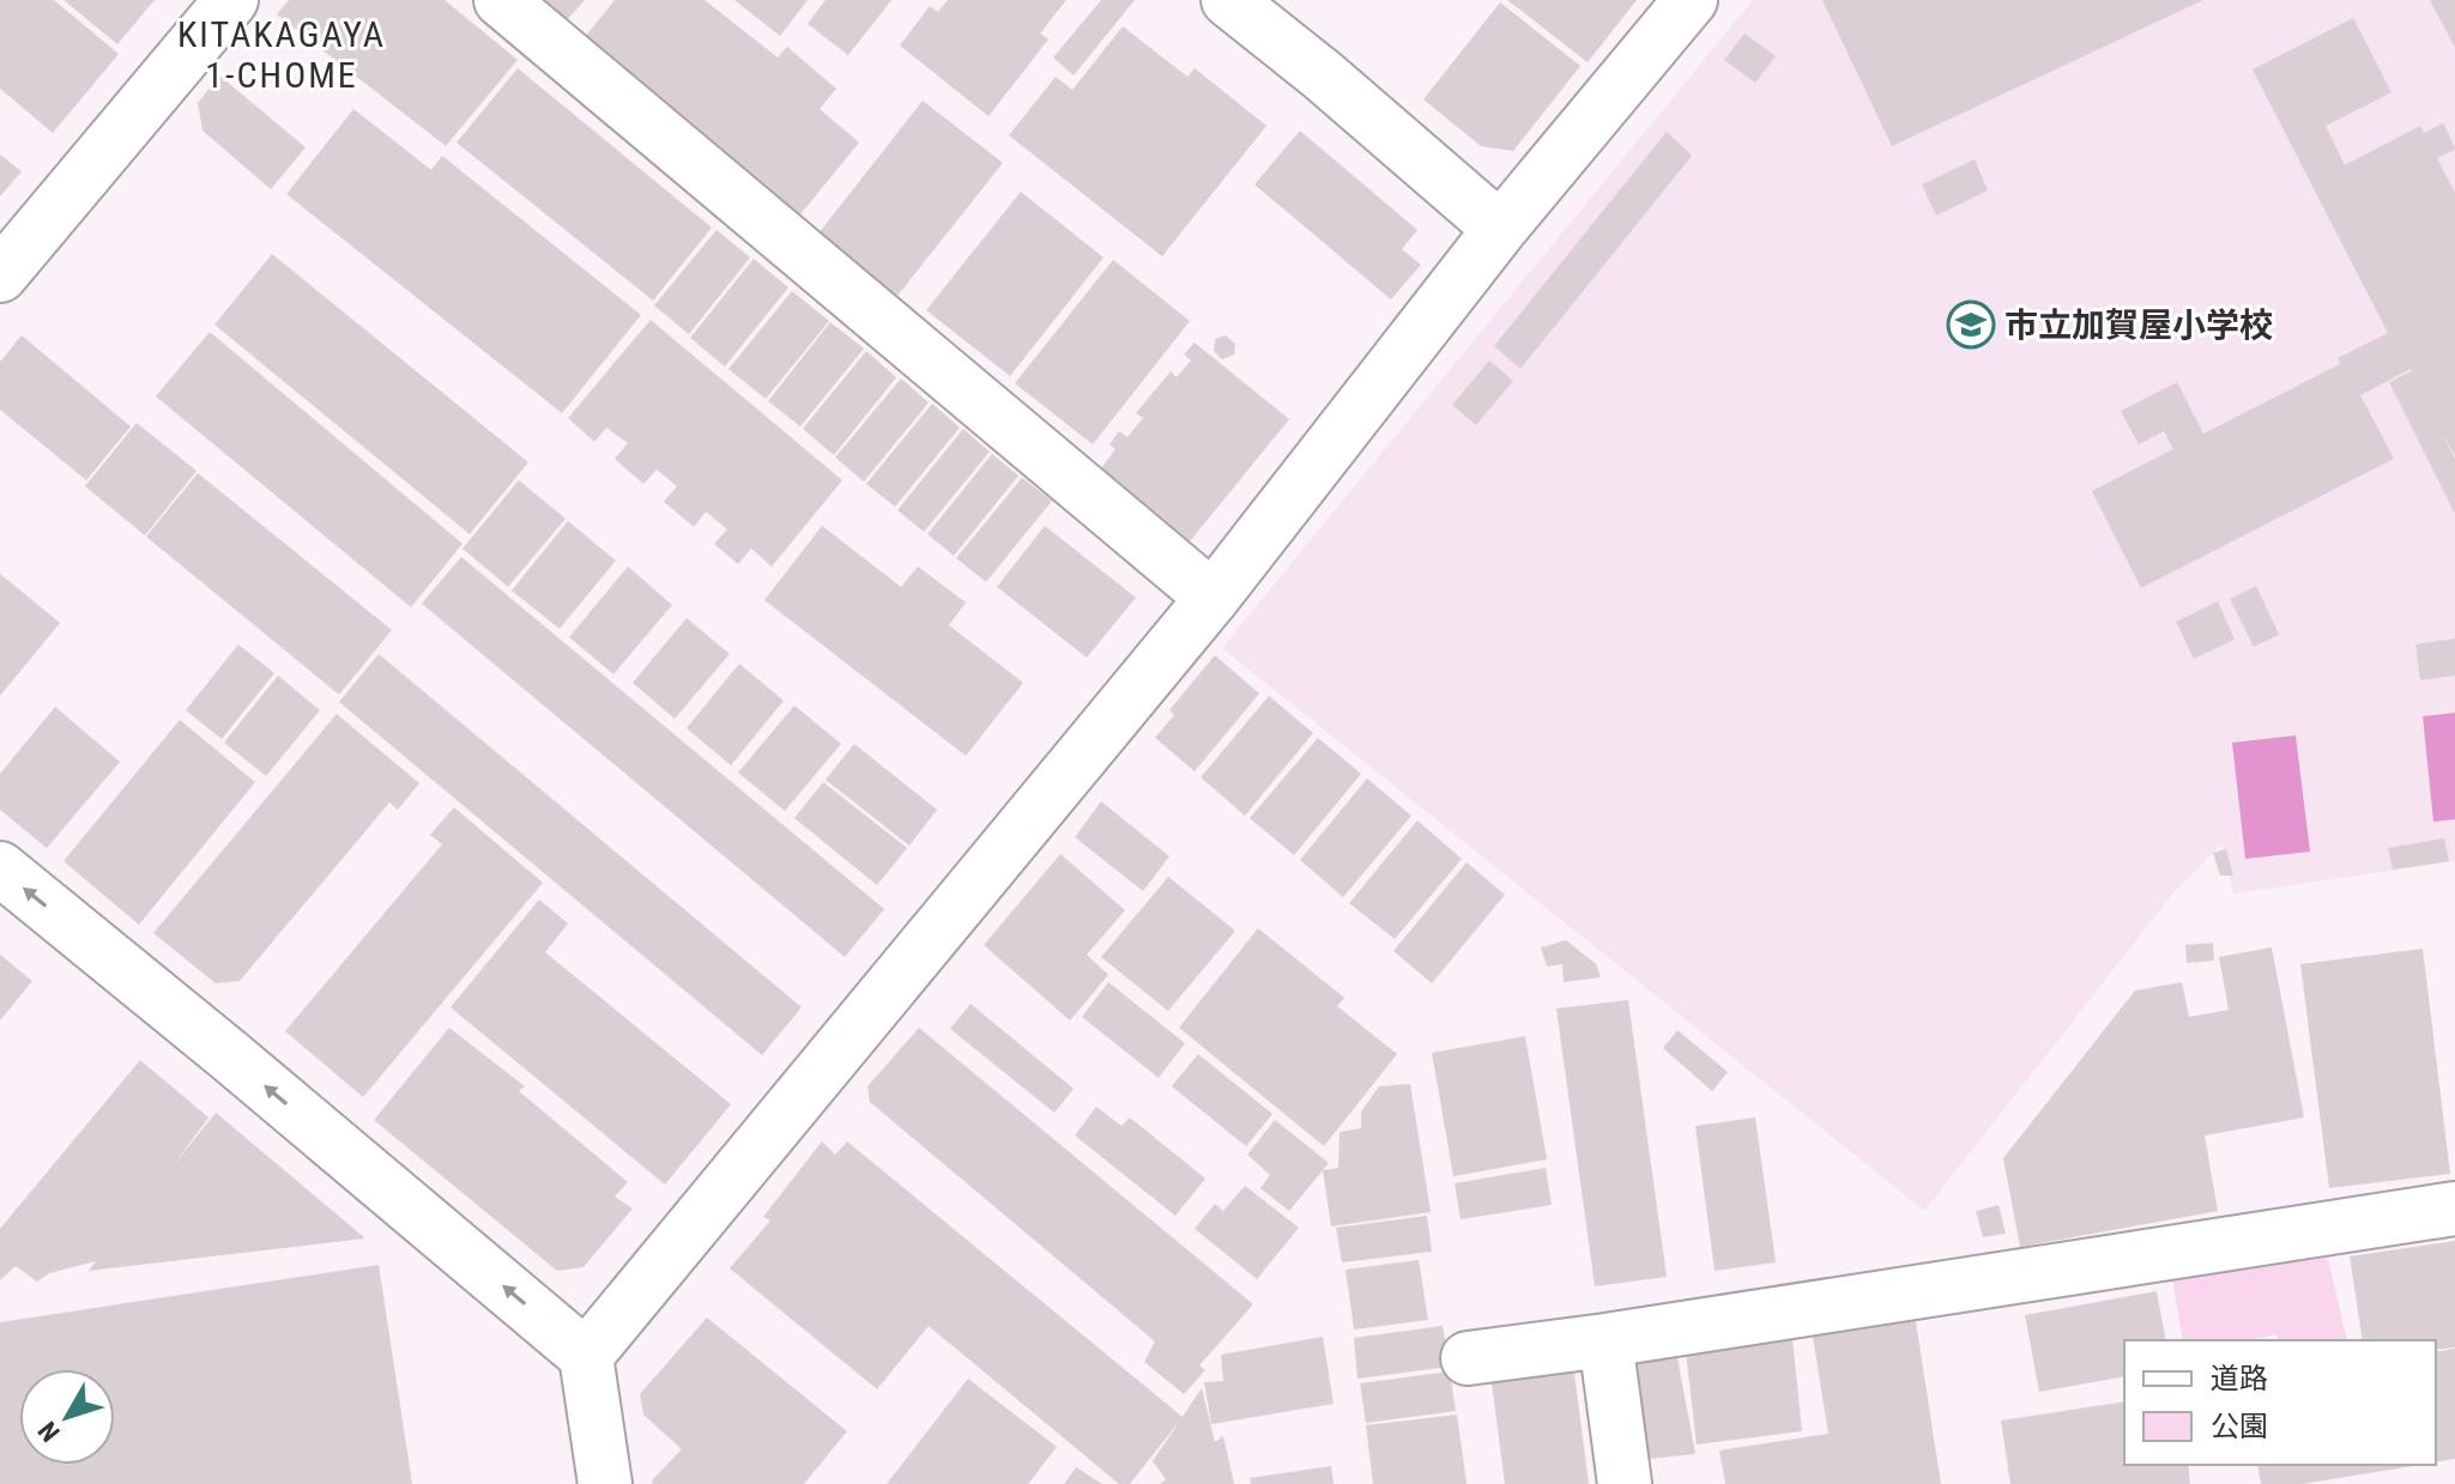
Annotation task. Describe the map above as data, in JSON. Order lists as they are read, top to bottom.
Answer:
{
  "districts": ["KITAKAGAYA 1-CHOME"],
  "places": {
    "school or university": ["市立加賀屋小学校"]
  },
  "legend": ["道路", "公園"],
  "north": "bottom left"
}
